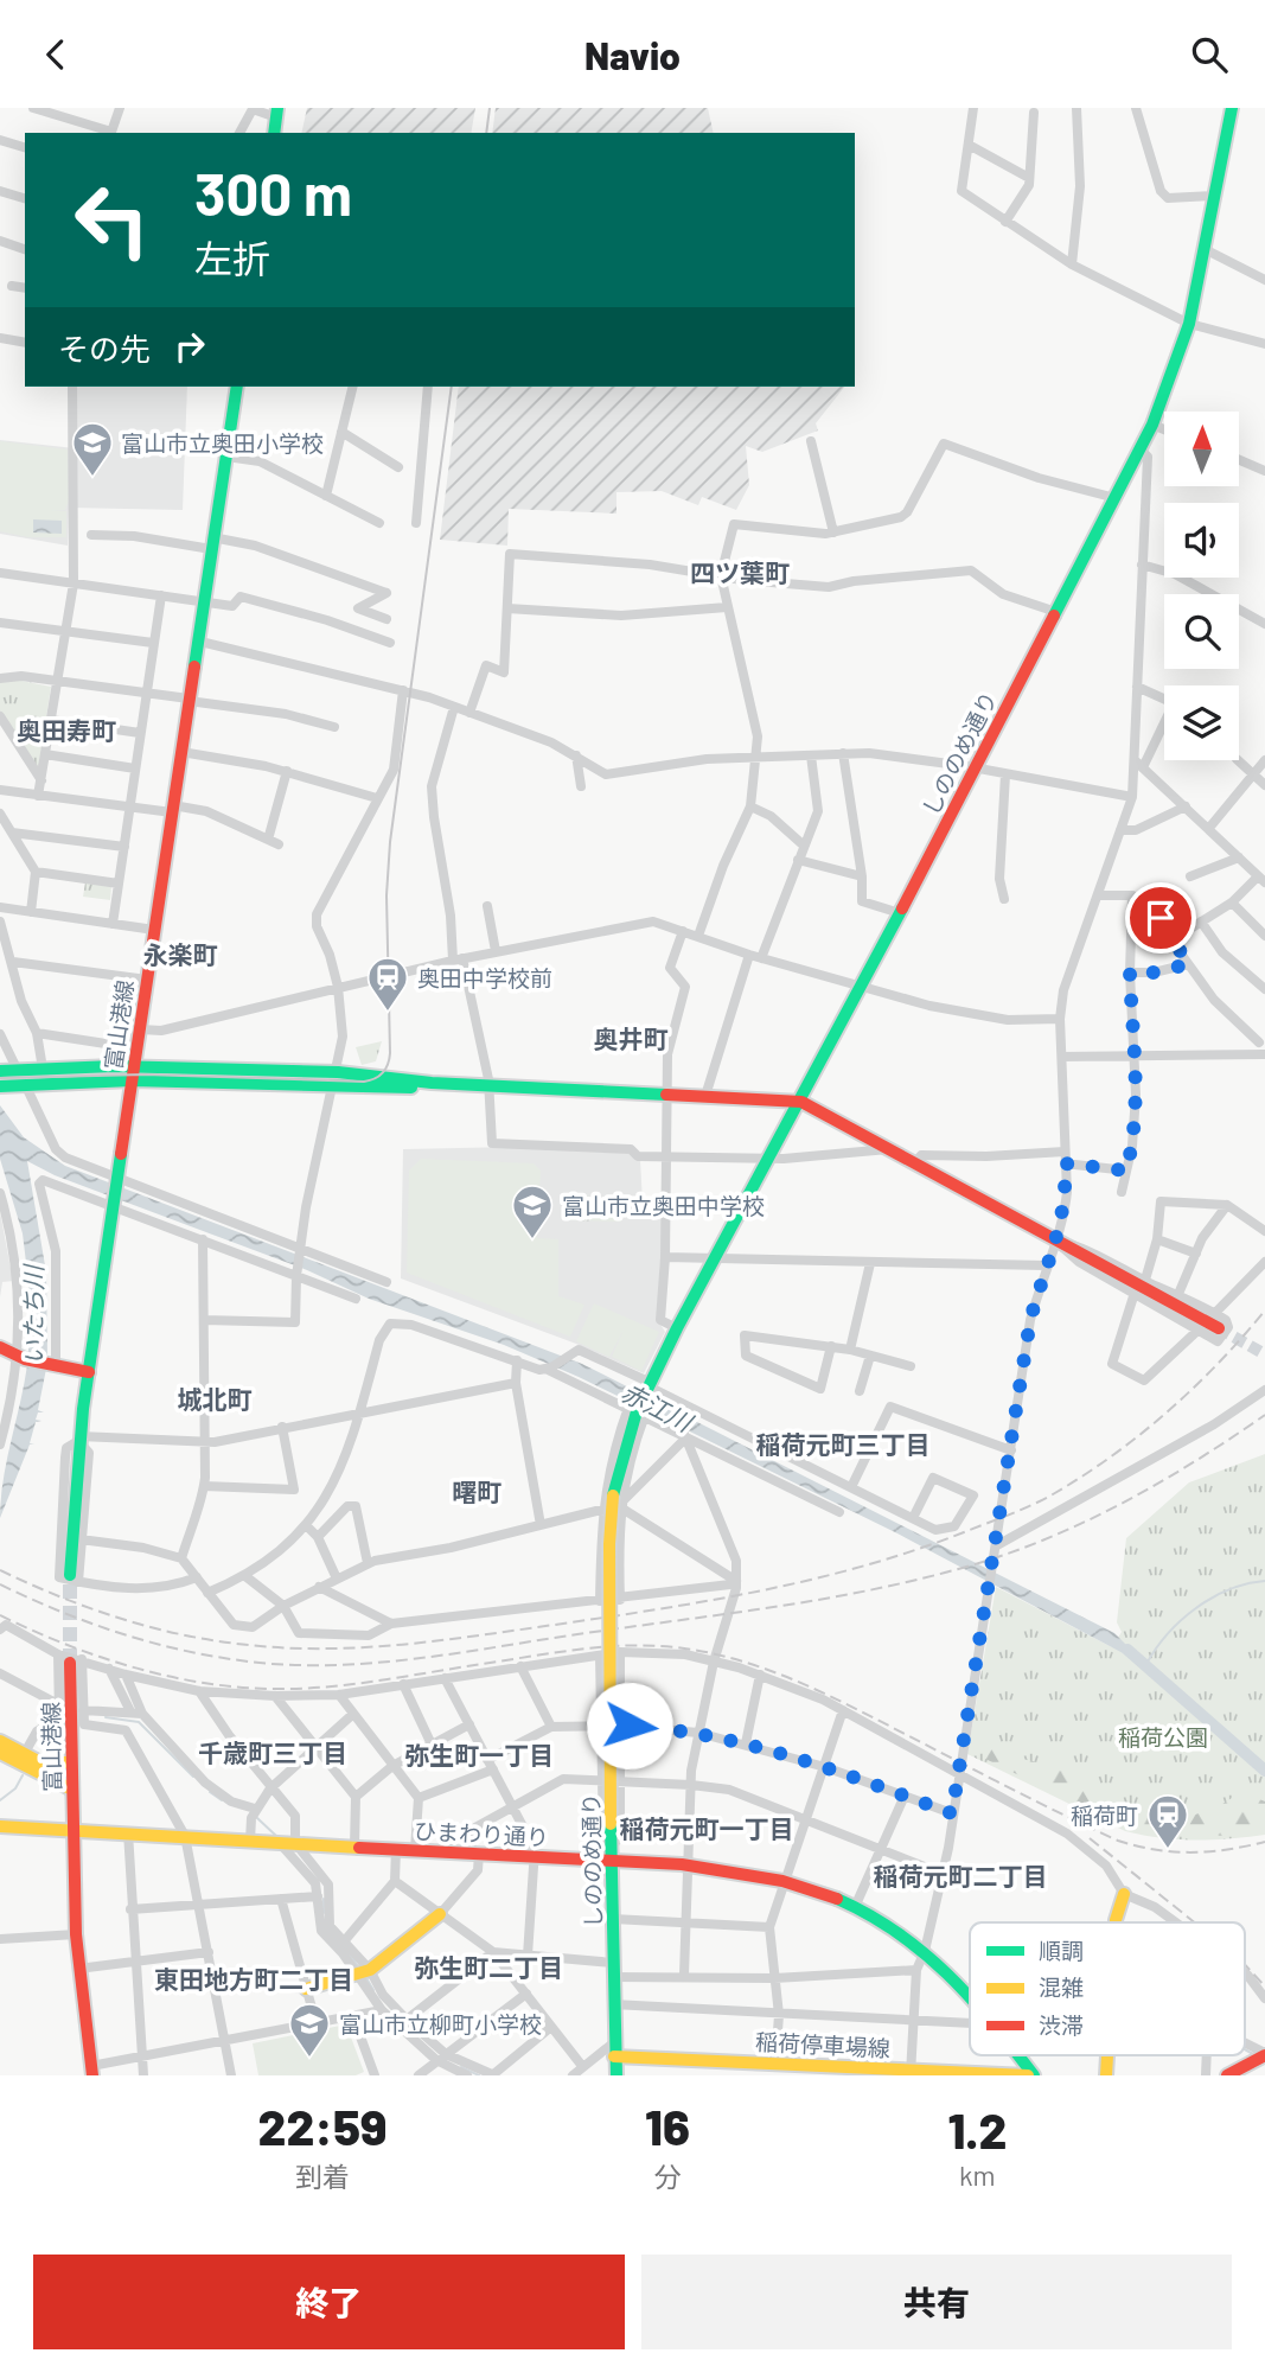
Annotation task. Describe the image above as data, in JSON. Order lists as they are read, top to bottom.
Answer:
{
  "streets": {
    "main road": [
      "しののめ通り",
      "富山港線",
      "ひまわり通り",
      "稲荷停車場線"
    ]
  },
  "crossings": [
    ["しののめ通り", "ひまわり通り"],
    ["しののめ通り", "稲荷停車場線"],
    ["富山港線", "ひまわり通り"],
    ["ひまわり通り", "稲荷停車場線"]
  ],
  "districts": [
    "四ツ葉町",
    "奥田寿町",
    "永楽町",
    "奥井町",
    "城北町",
    "稲荷元町三丁目",
    "曙町",
    "千歳町三丁目",
    "弥生町一丁目",
    "稲荷元町一丁目",
    "稲荷元町二丁目",
    "弥生町二丁目",
    "東田地方町二丁目"
  ],
  "water": ["いたち川", "赤江川"],
  "parks": ["稲荷公園"],
  "places": {
    "school or university": ["富山市立奥田小学校", "富山市立奥田中学校", "富山市立柳町小学校"],
    "station": ["奥田中学校前", "稲荷町"]
  },
  "legend": ["順調", "混雑", "渋滞"],
  "north": "top",
  "page": {
    "header": "Navio",
    "turn": ["300 m", "左折"],
    "then": "その先",
    "eta": [
      "22:59",
      "到着",
      "16",
      "分",
      "1.2",
      "km"
    ],
    "buttons": ["終了", "共有"]
  }
}
